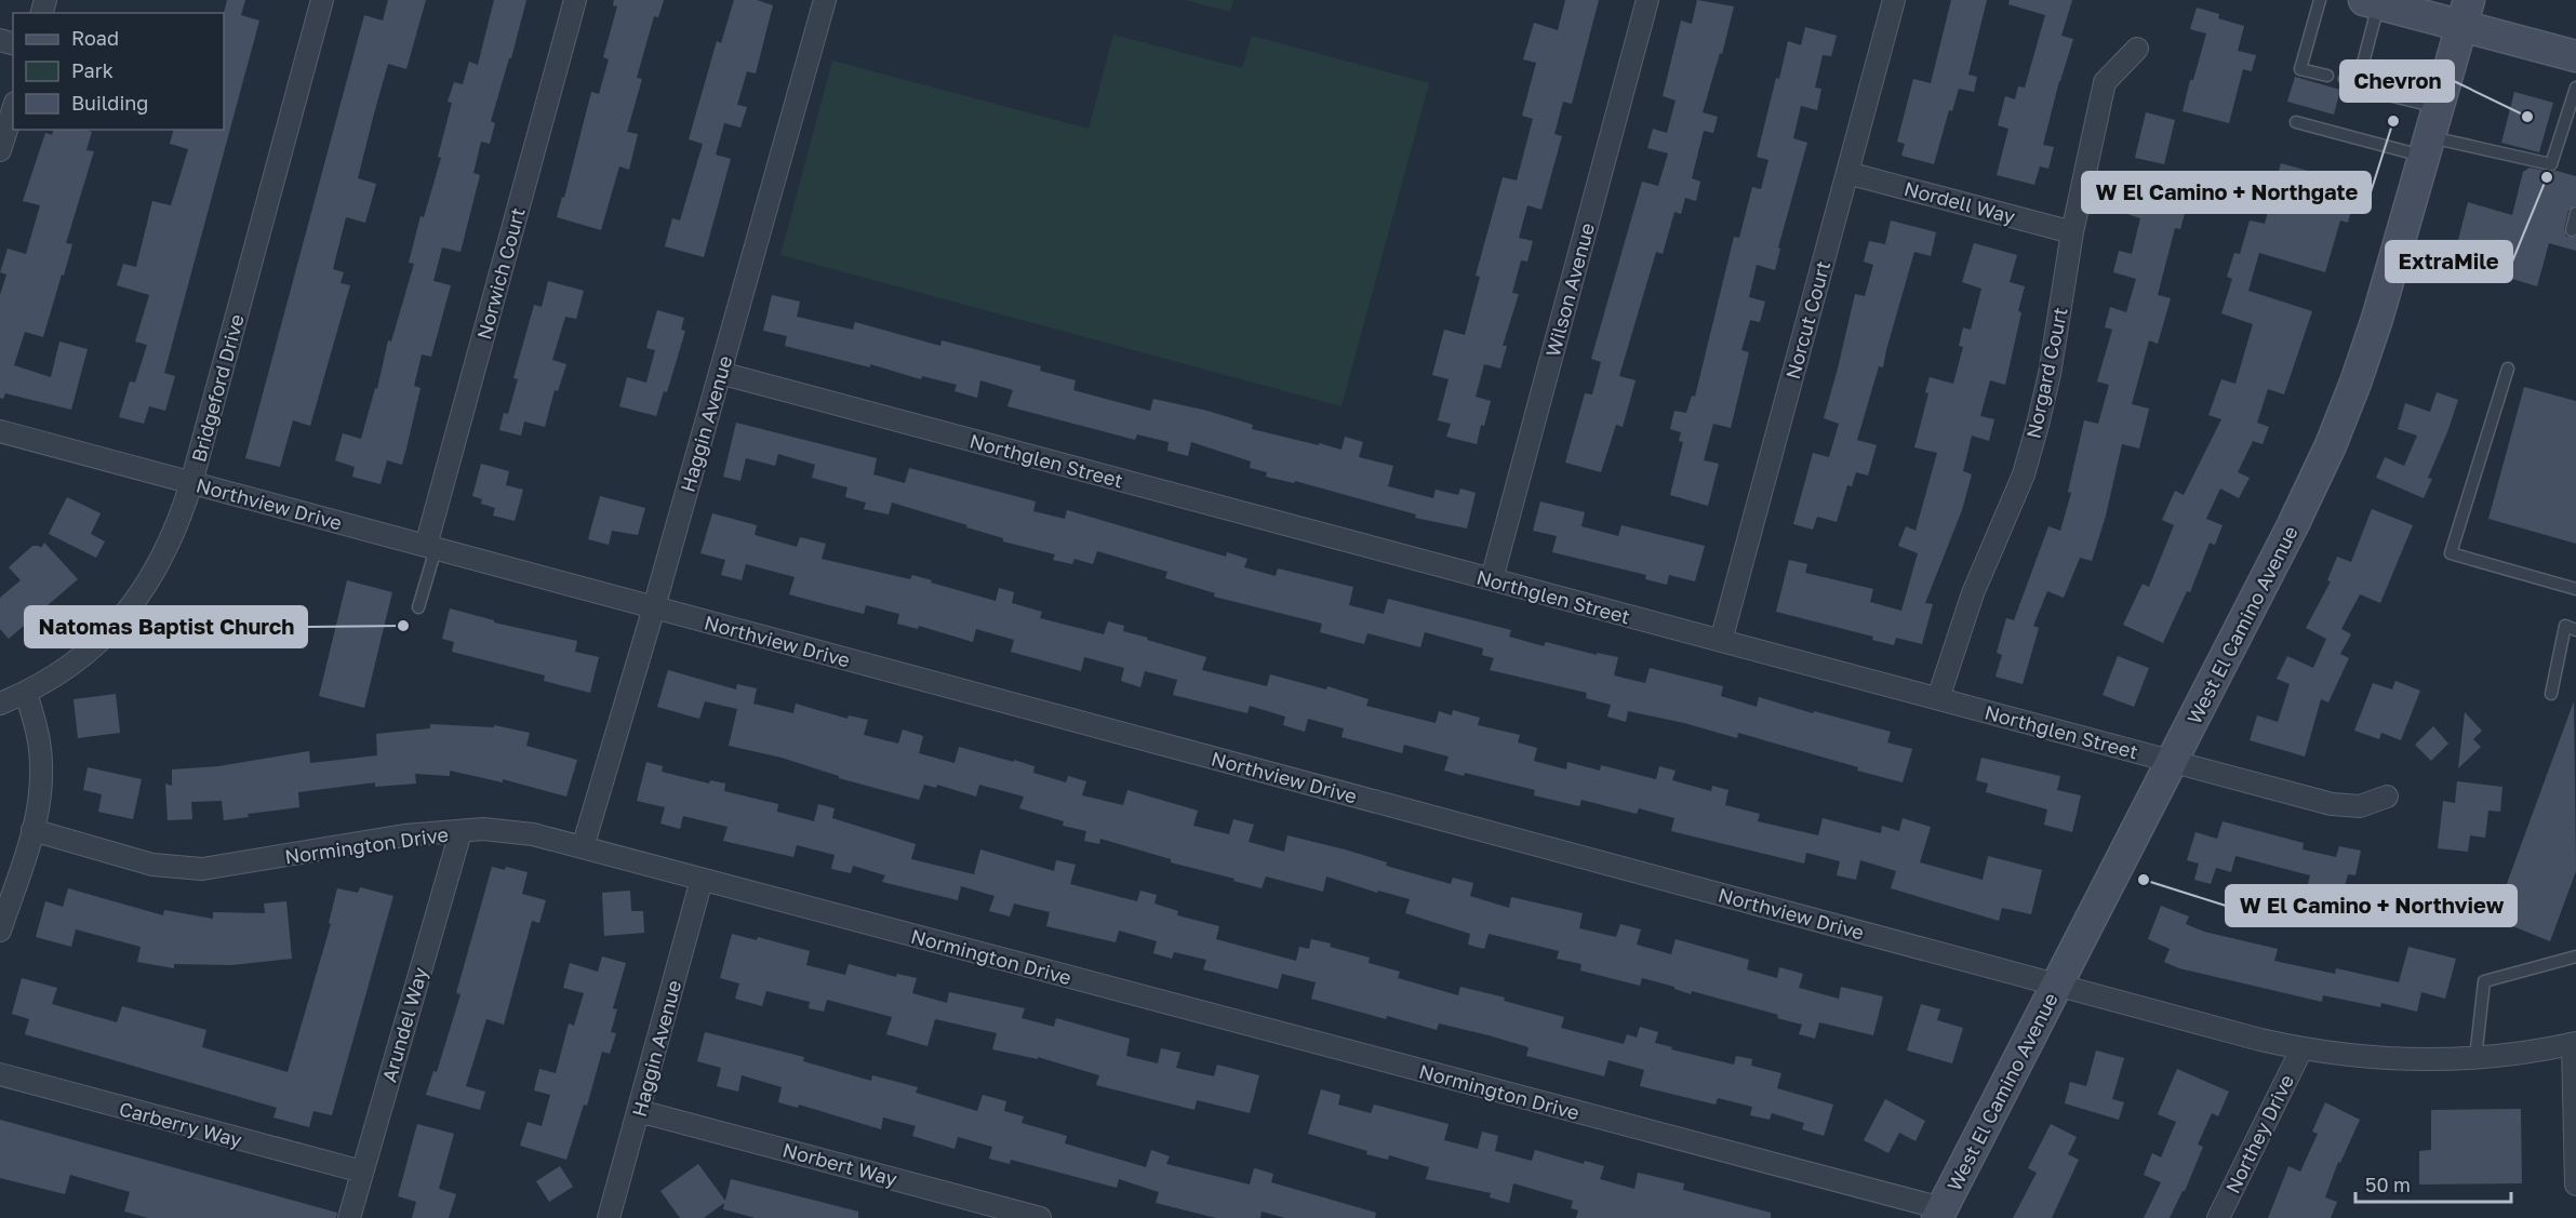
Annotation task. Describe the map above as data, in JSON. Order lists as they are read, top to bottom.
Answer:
{
  "streets": {
    "main road": ["West El Camino Avenue"],
    "street": [
      "Nordell Way",
      "Norwich Court",
      "Wilson Avenue",
      "Norcut Court",
      "Norgard Court",
      "Bridgeford Drive",
      "Haggin Avenue",
      "Northglen Street",
      "Northview Drive",
      "Normington Drive",
      "Arundel Way",
      "Carberry Way",
      "Northey Drive",
      "Norbert Way"
    ]
  },
  "crossings": [
    ["Nordell Way", "Norcut Court"],
    ["Nordell Way", "Norgard Court"],
    ["Norwich Court", "Northview Drive"],
    ["Wilson Avenue", "Northglen Street"],
    ["Norcut Court", "Northglen Street"],
    ["Norgard Court", "Northglen Street"],
    ["Bridgeford Drive", "Northview Drive"],
    ["Haggin Avenue", "Northglen Street"],
    ["Haggin Avenue", "Northview Drive"],
    ["Haggin Avenue", "Normington Drive"],
    ["Haggin Avenue", "Norbert Way"],
    ["Northglen Street", "West El Camino Avenue"],
    ["Northview Drive", "West El Camino Avenue"],
    ["Northview Drive", "Northey Drive"],
    ["West El Camino Avenue", "Normington Drive"],
    ["Normington Drive", "Arundel Way"],
    ["Arundel Way", "Carberry Way"]
  ],
  "places": [
    "Chevron",
    "W El Camino + Northgate",
    "ExtraMile",
    "Natomas Baptist Church",
    "W El Camino + Northview"
  ],
  "legend": ["Road", "Park", "Building"],
  "scale_bar": "50 m"
}
